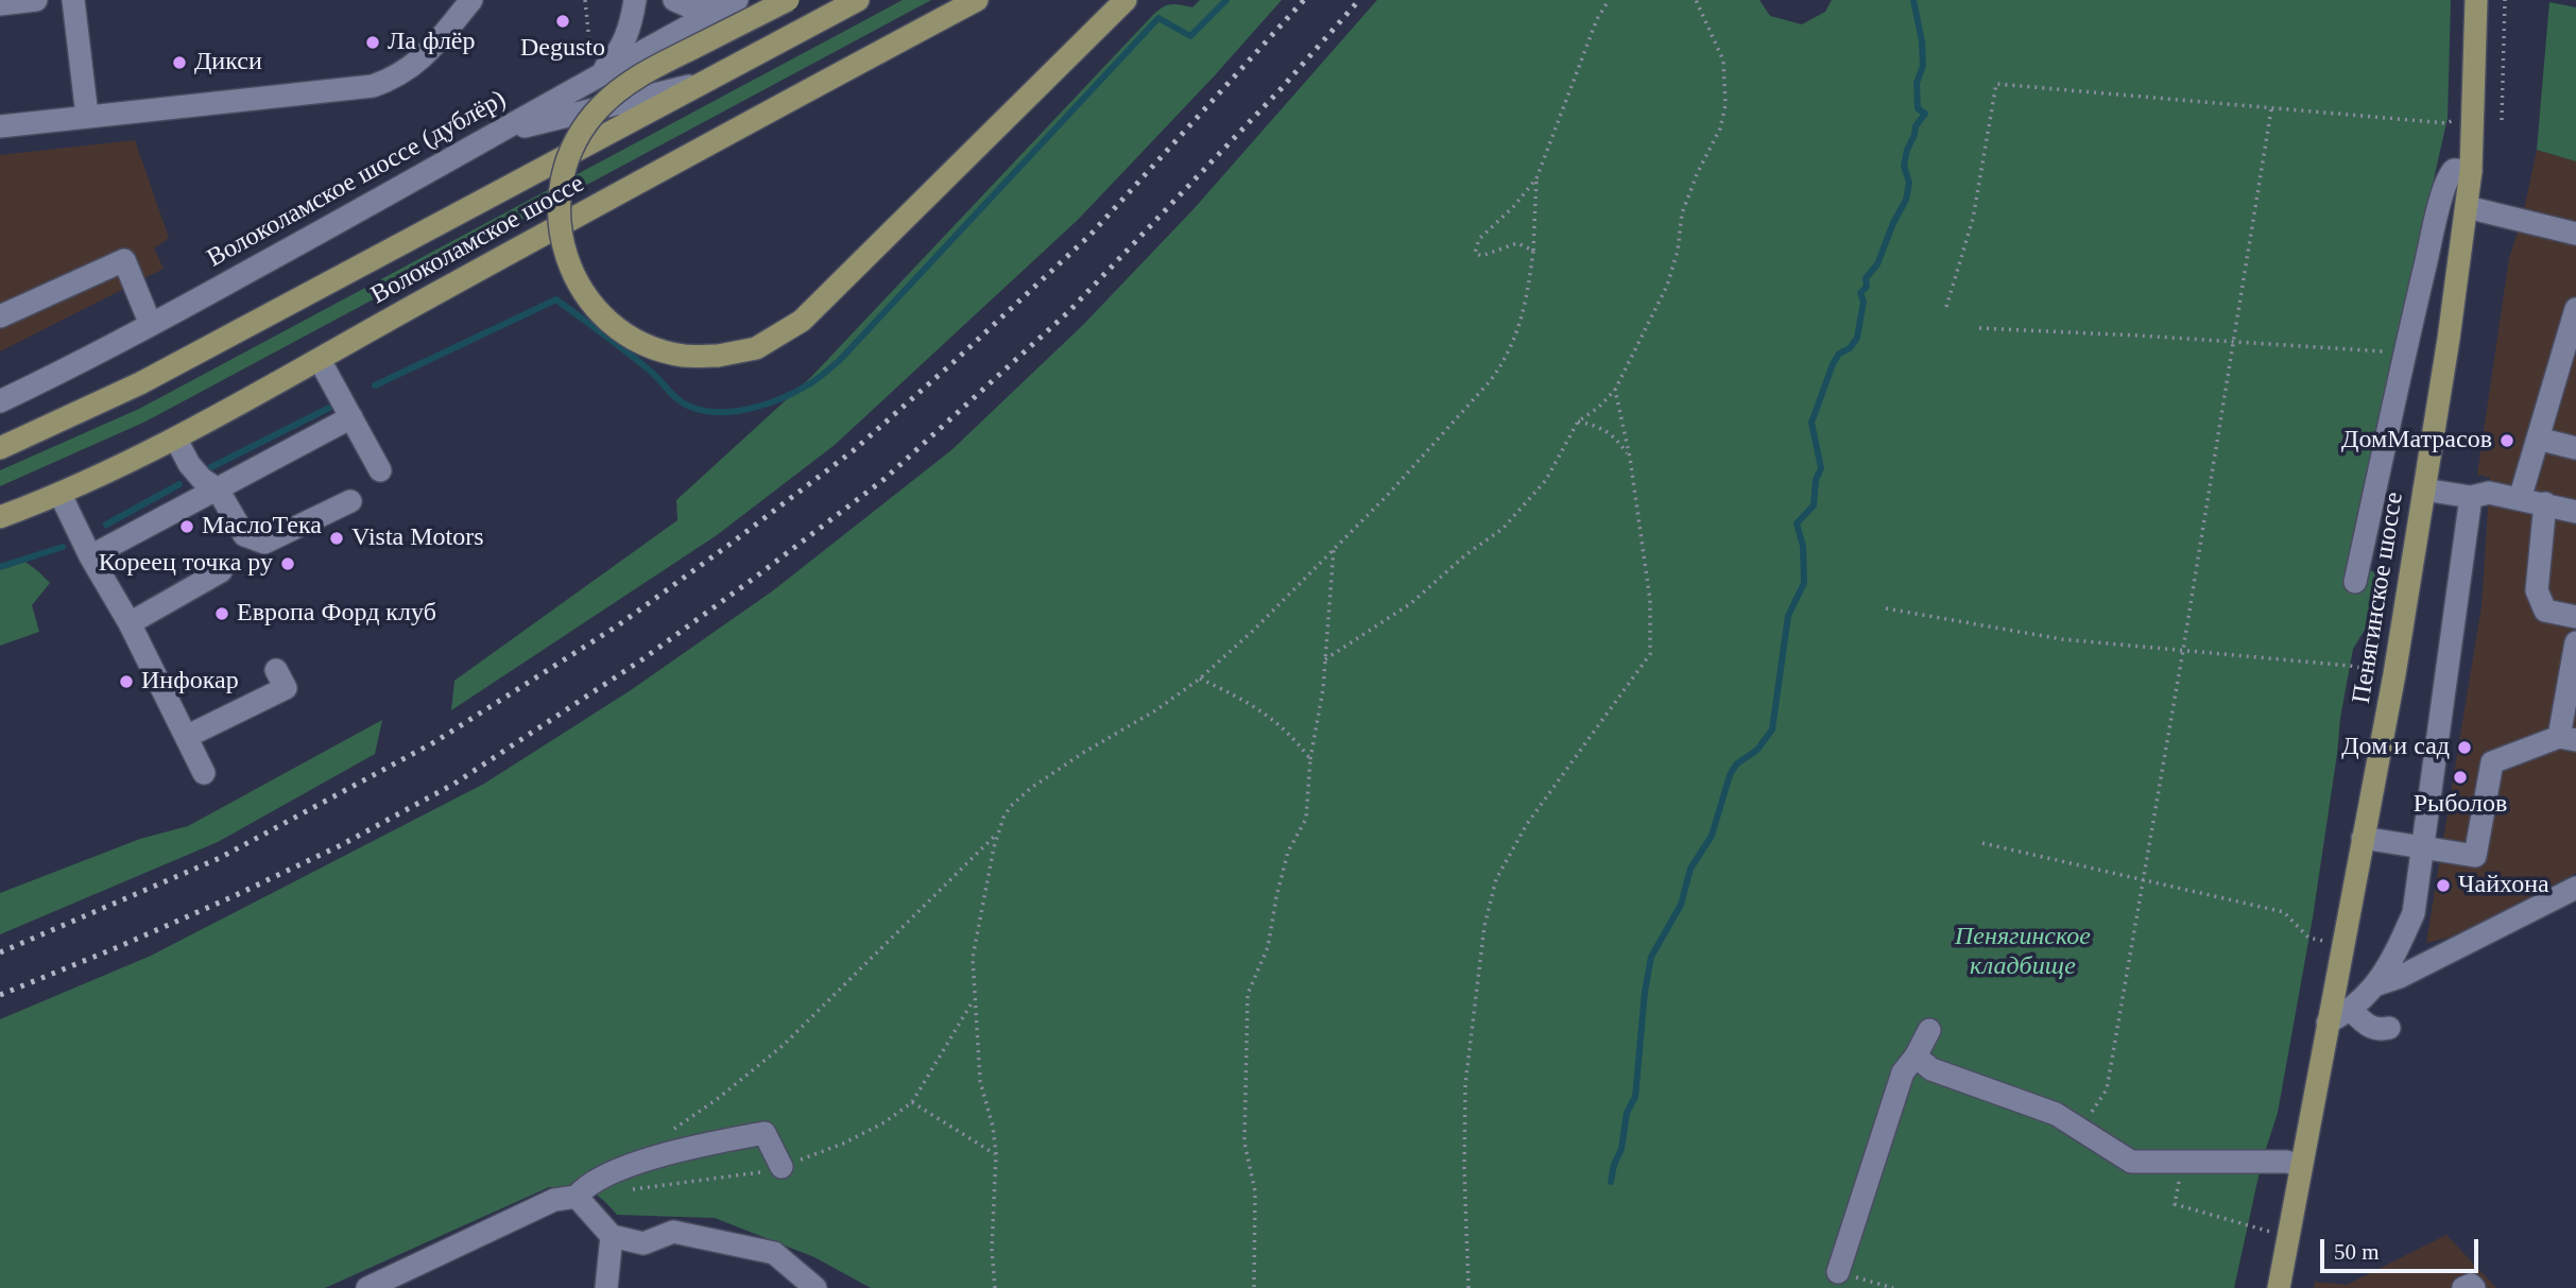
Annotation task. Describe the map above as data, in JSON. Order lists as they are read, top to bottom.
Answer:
{
  "streets": {
    "main road": ["Волоколамское шоссе", "Пенягинское шоссе"],
    "street": ["Волоколамское шоссе (дублёр)"]
  },
  "parks": ["Пенягинское кладбище"],
  "places": [
    "Degusto",
    "Ла флёр",
    "Дикси",
    "ДомМатрасов",
    "МаслоТека",
    "Vista Motors",
    "Кореец точка ру",
    "Европа Форд клуб",
    "Инфокар",
    "Дом и сад",
    "Рыболов",
    "Чайхона"
  ],
  "scale_bar": "50 m"
}
